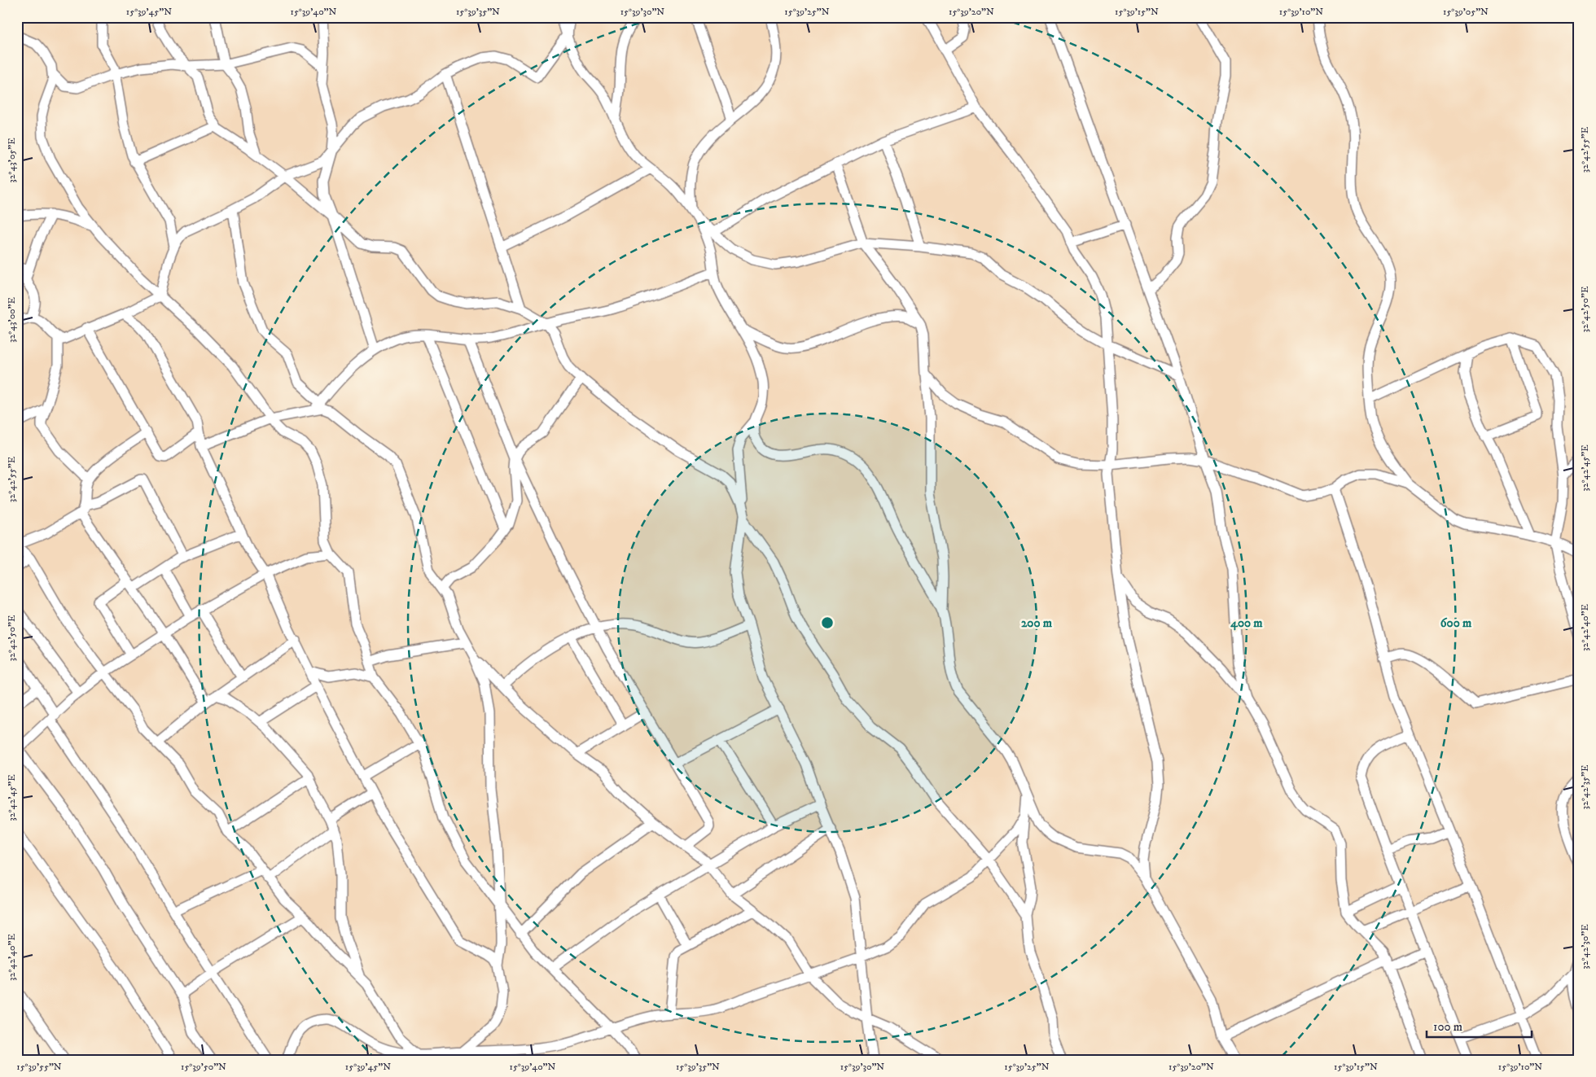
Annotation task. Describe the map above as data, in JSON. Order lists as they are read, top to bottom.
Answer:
{
  "scale_bar": "100 m",
  "coordinates": [
    "15°39'45\"N",
    "15°39'40\"N",
    "15°39'35\"N",
    "15°39'30\"N",
    "15°39'25\"N",
    "15°39'20\"N",
    "15°39'15\"N",
    "15°39'10\"N",
    "15°39'05\"N",
    "32°42'55\"E",
    "32°43'05\"E",
    "32°42'50\"E",
    "32°43'00\"E",
    "32°42'45\"E",
    "32°42'40\"E",
    "32°42'35\"E",
    "32°42'30\"E",
    "15°39'55\"N",
    "15°39'50\"N"
  ],
  "rings": ["200 m", "400 m", "600 m"]
}
